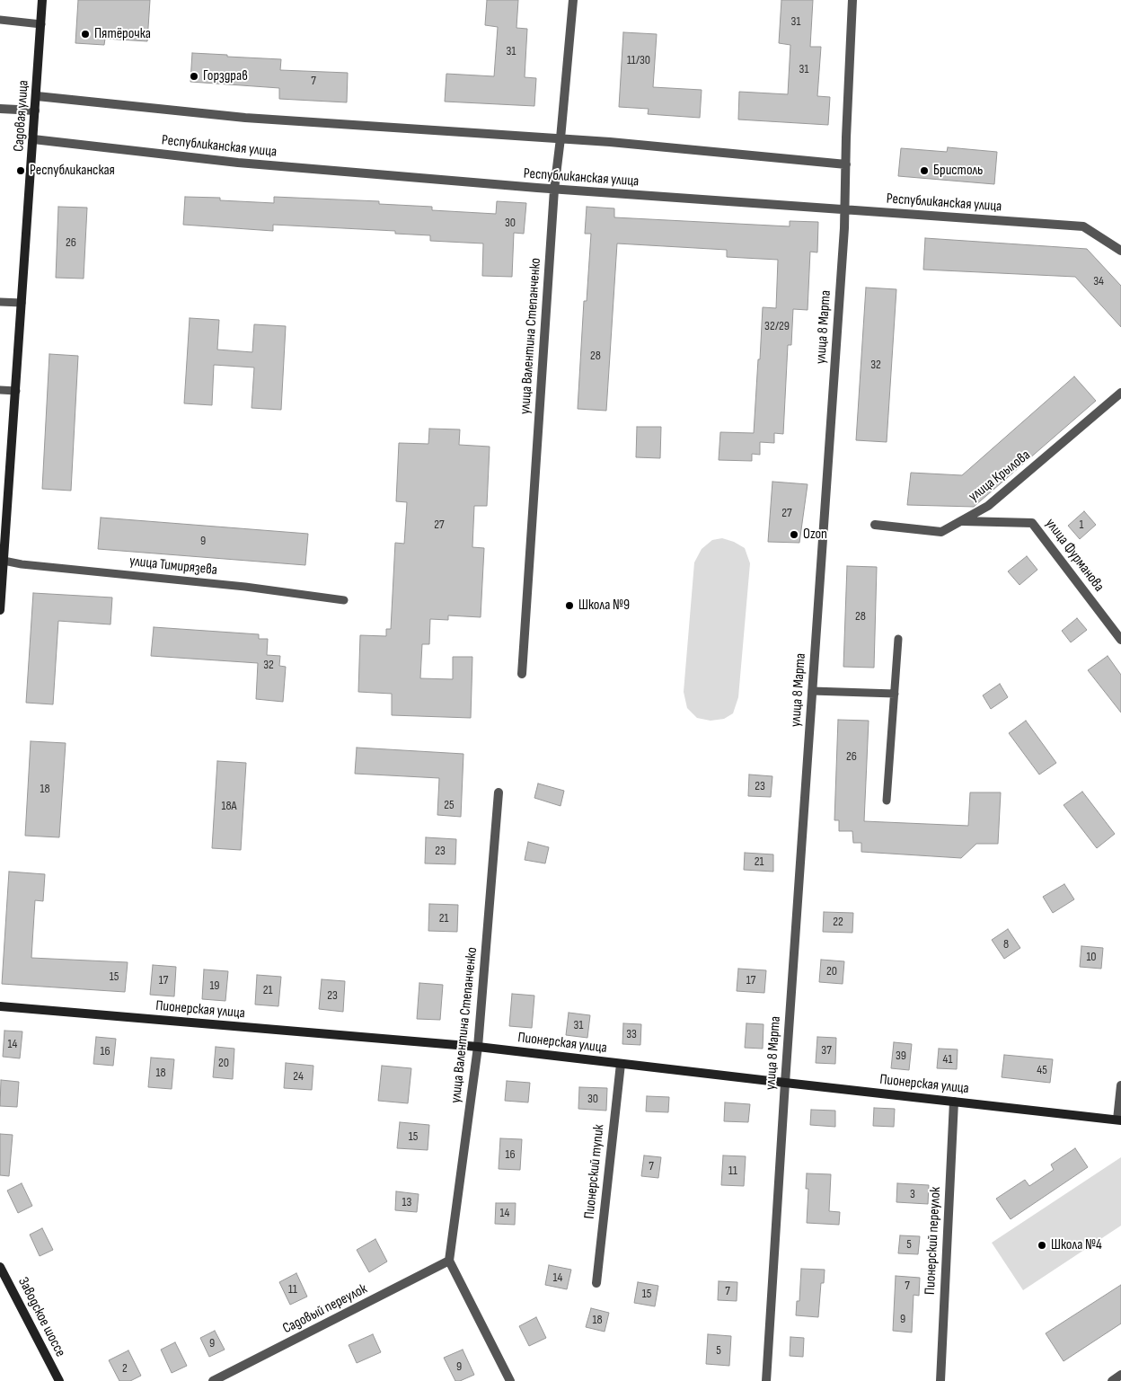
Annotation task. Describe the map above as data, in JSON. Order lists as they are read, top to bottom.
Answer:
{
  "streets": {
    "street": [
      "Садовая улица",
      "Республиканская улица",
      "улица 8 Марта",
      "улица Валентина Степанченко",
      "улица Крылова",
      "улица Фурманова",
      "Пионерская улица",
      "Пионерский тупик",
      "Пионерский переулок",
      "Садовый переулок",
      "Заводское шоссе"
    ],
    "lane": ["улица Тимирязева"]
  },
  "crossings": [
    ["Садовая улица", "Республиканская улица"],
    ["Садовая улица", "улица Тимирязева"],
    ["Республиканская улица", "улица 8 Марта"],
    ["Республиканская улица", "улица Валентина Степанченко"],
    ["улица 8 Марта", "Пионерская улица"],
    ["улица Валентина Степанченко", "Пионерская улица"],
    ["улица Валентина Степанченко", "Садовый переулок"],
    ["улица Крылова", "улица Фурманова"],
    ["Пионерская улица", "Пионерский тупик"],
    ["Пионерская улица", "Пионерский переулок"]
  ],
  "places": [
    "Пятёрочка",
    "Горздрав",
    "Республиканская",
    "Бристоль",
    "Ozon",
    "Школа №9",
    "Школа №4"
  ],
  "house_numbers": [
    "31",
    "31",
    "11/30",
    "31",
    "7",
    "30",
    "26",
    "34",
    "32/29",
    "28",
    "32",
    "27",
    "27",
    "1",
    "9",
    "28",
    "32",
    "26",
    "23",
    "18",
    "25",
    "18А",
    "23",
    "21",
    "21",
    "22",
    "8",
    "10",
    "20",
    "15",
    "17",
    "17",
    "19",
    "21",
    "23",
    "31",
    "33",
    "14",
    "37",
    "16",
    "39",
    "41",
    "20",
    "45",
    "18",
    "24",
    "30",
    "15",
    "16",
    "7",
    "11",
    "3",
    "13",
    "14",
    "5",
    "14",
    "7",
    "11",
    "7",
    "15",
    "9",
    "18",
    "9",
    "5",
    "9",
    "2"
  ]
}
